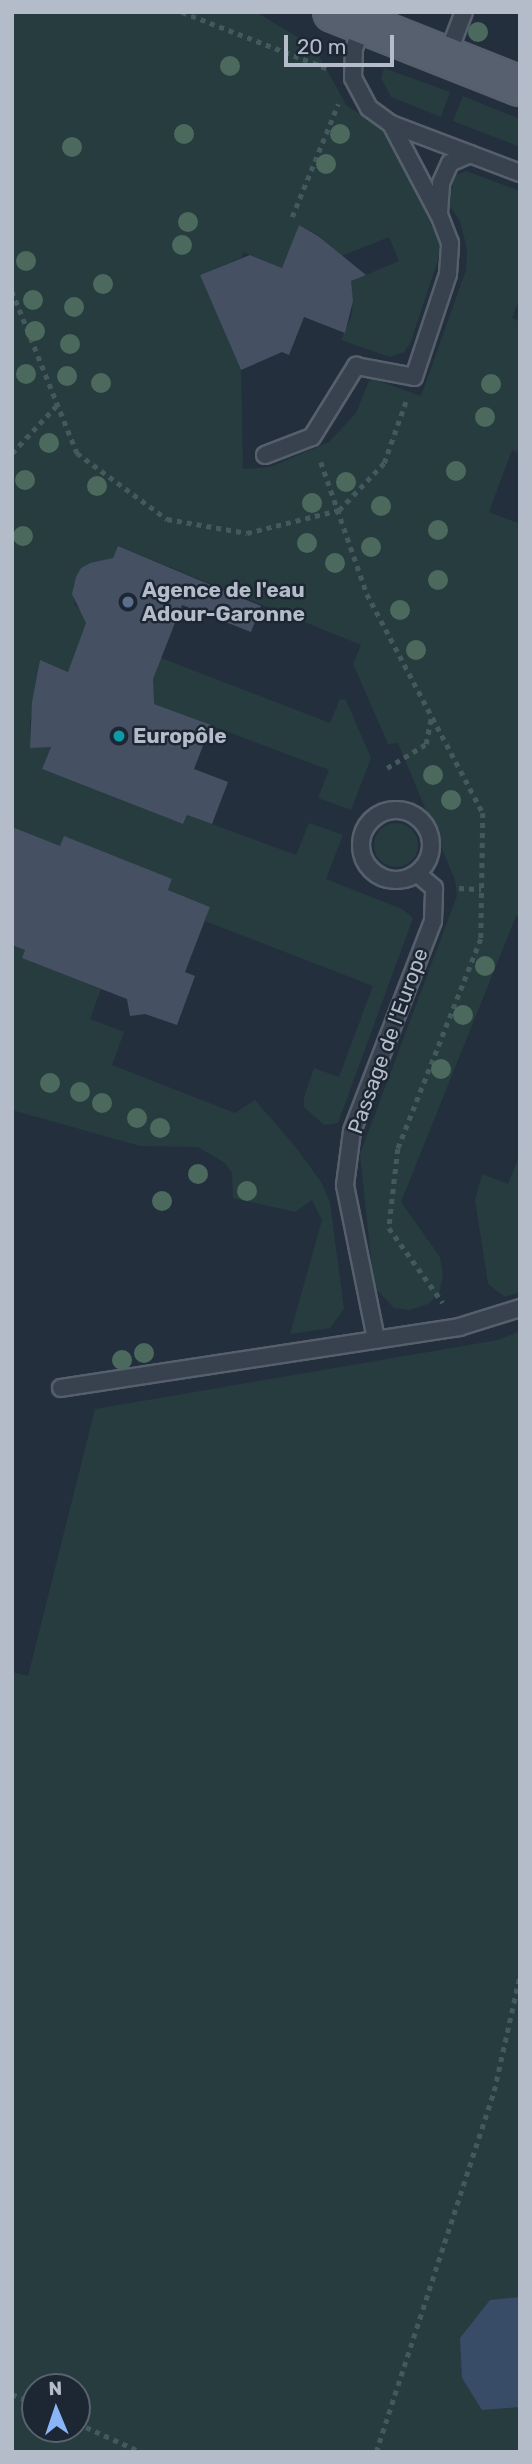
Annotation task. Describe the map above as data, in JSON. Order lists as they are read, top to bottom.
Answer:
{
  "streets": {
    "lane": ["Passage de l'Europe"]
  },
  "places": ["Agence de l'eau Adour-Garonne", "Europôle"],
  "scale_bar": "20 m",
  "north": "top"
}
